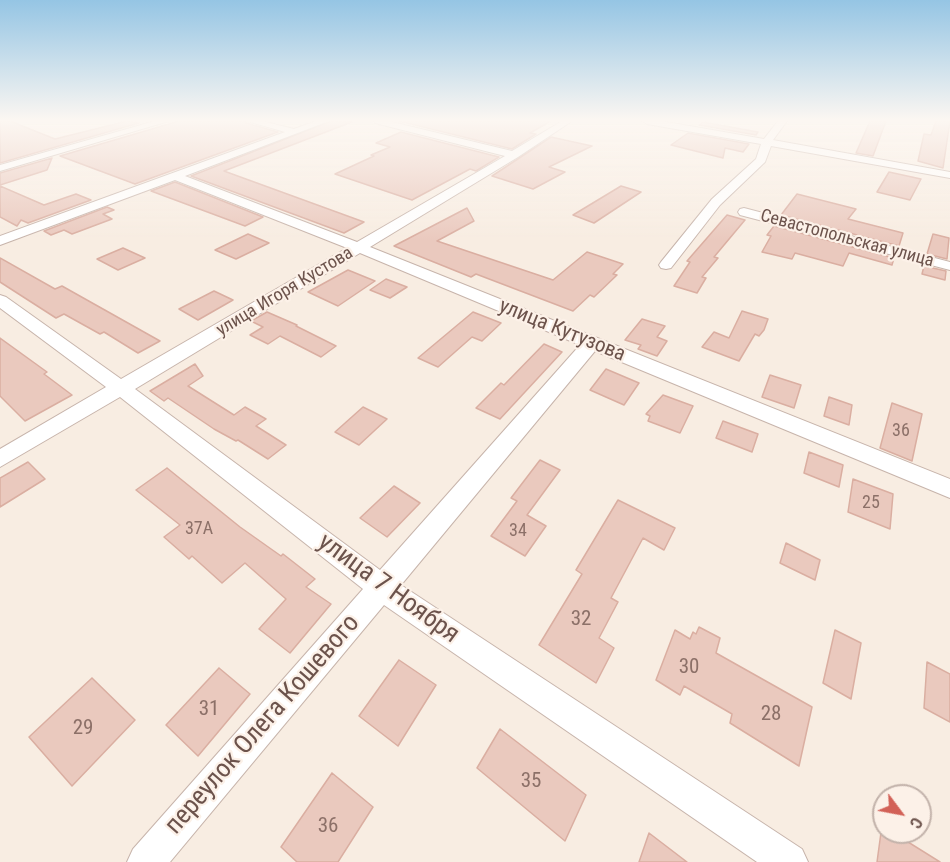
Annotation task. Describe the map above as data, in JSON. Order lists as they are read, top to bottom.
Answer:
{
  "streets": {
    "street": [
      "Севастопольская улица",
      "улица Игоря Кустова",
      "улица Кутузова",
      "улица 7 Ноября",
      "переулок Олега Кошевого"
    ]
  },
  "crossings": [
    ["улица Игоря Кустова", "улица Кутузова"],
    ["улица Игоря Кустова", "улица 7 Ноября"],
    ["улица Кутузова", "переулок Олега Кошевого"],
    ["улица 7 Ноября", "переулок Олега Кошевого"]
  ],
  "house_numbers": [
    "36",
    "25",
    "37А",
    "34",
    "32",
    "30",
    "31",
    "28",
    "29",
    "35",
    "36"
  ],
  "north": "bottom right"
}
